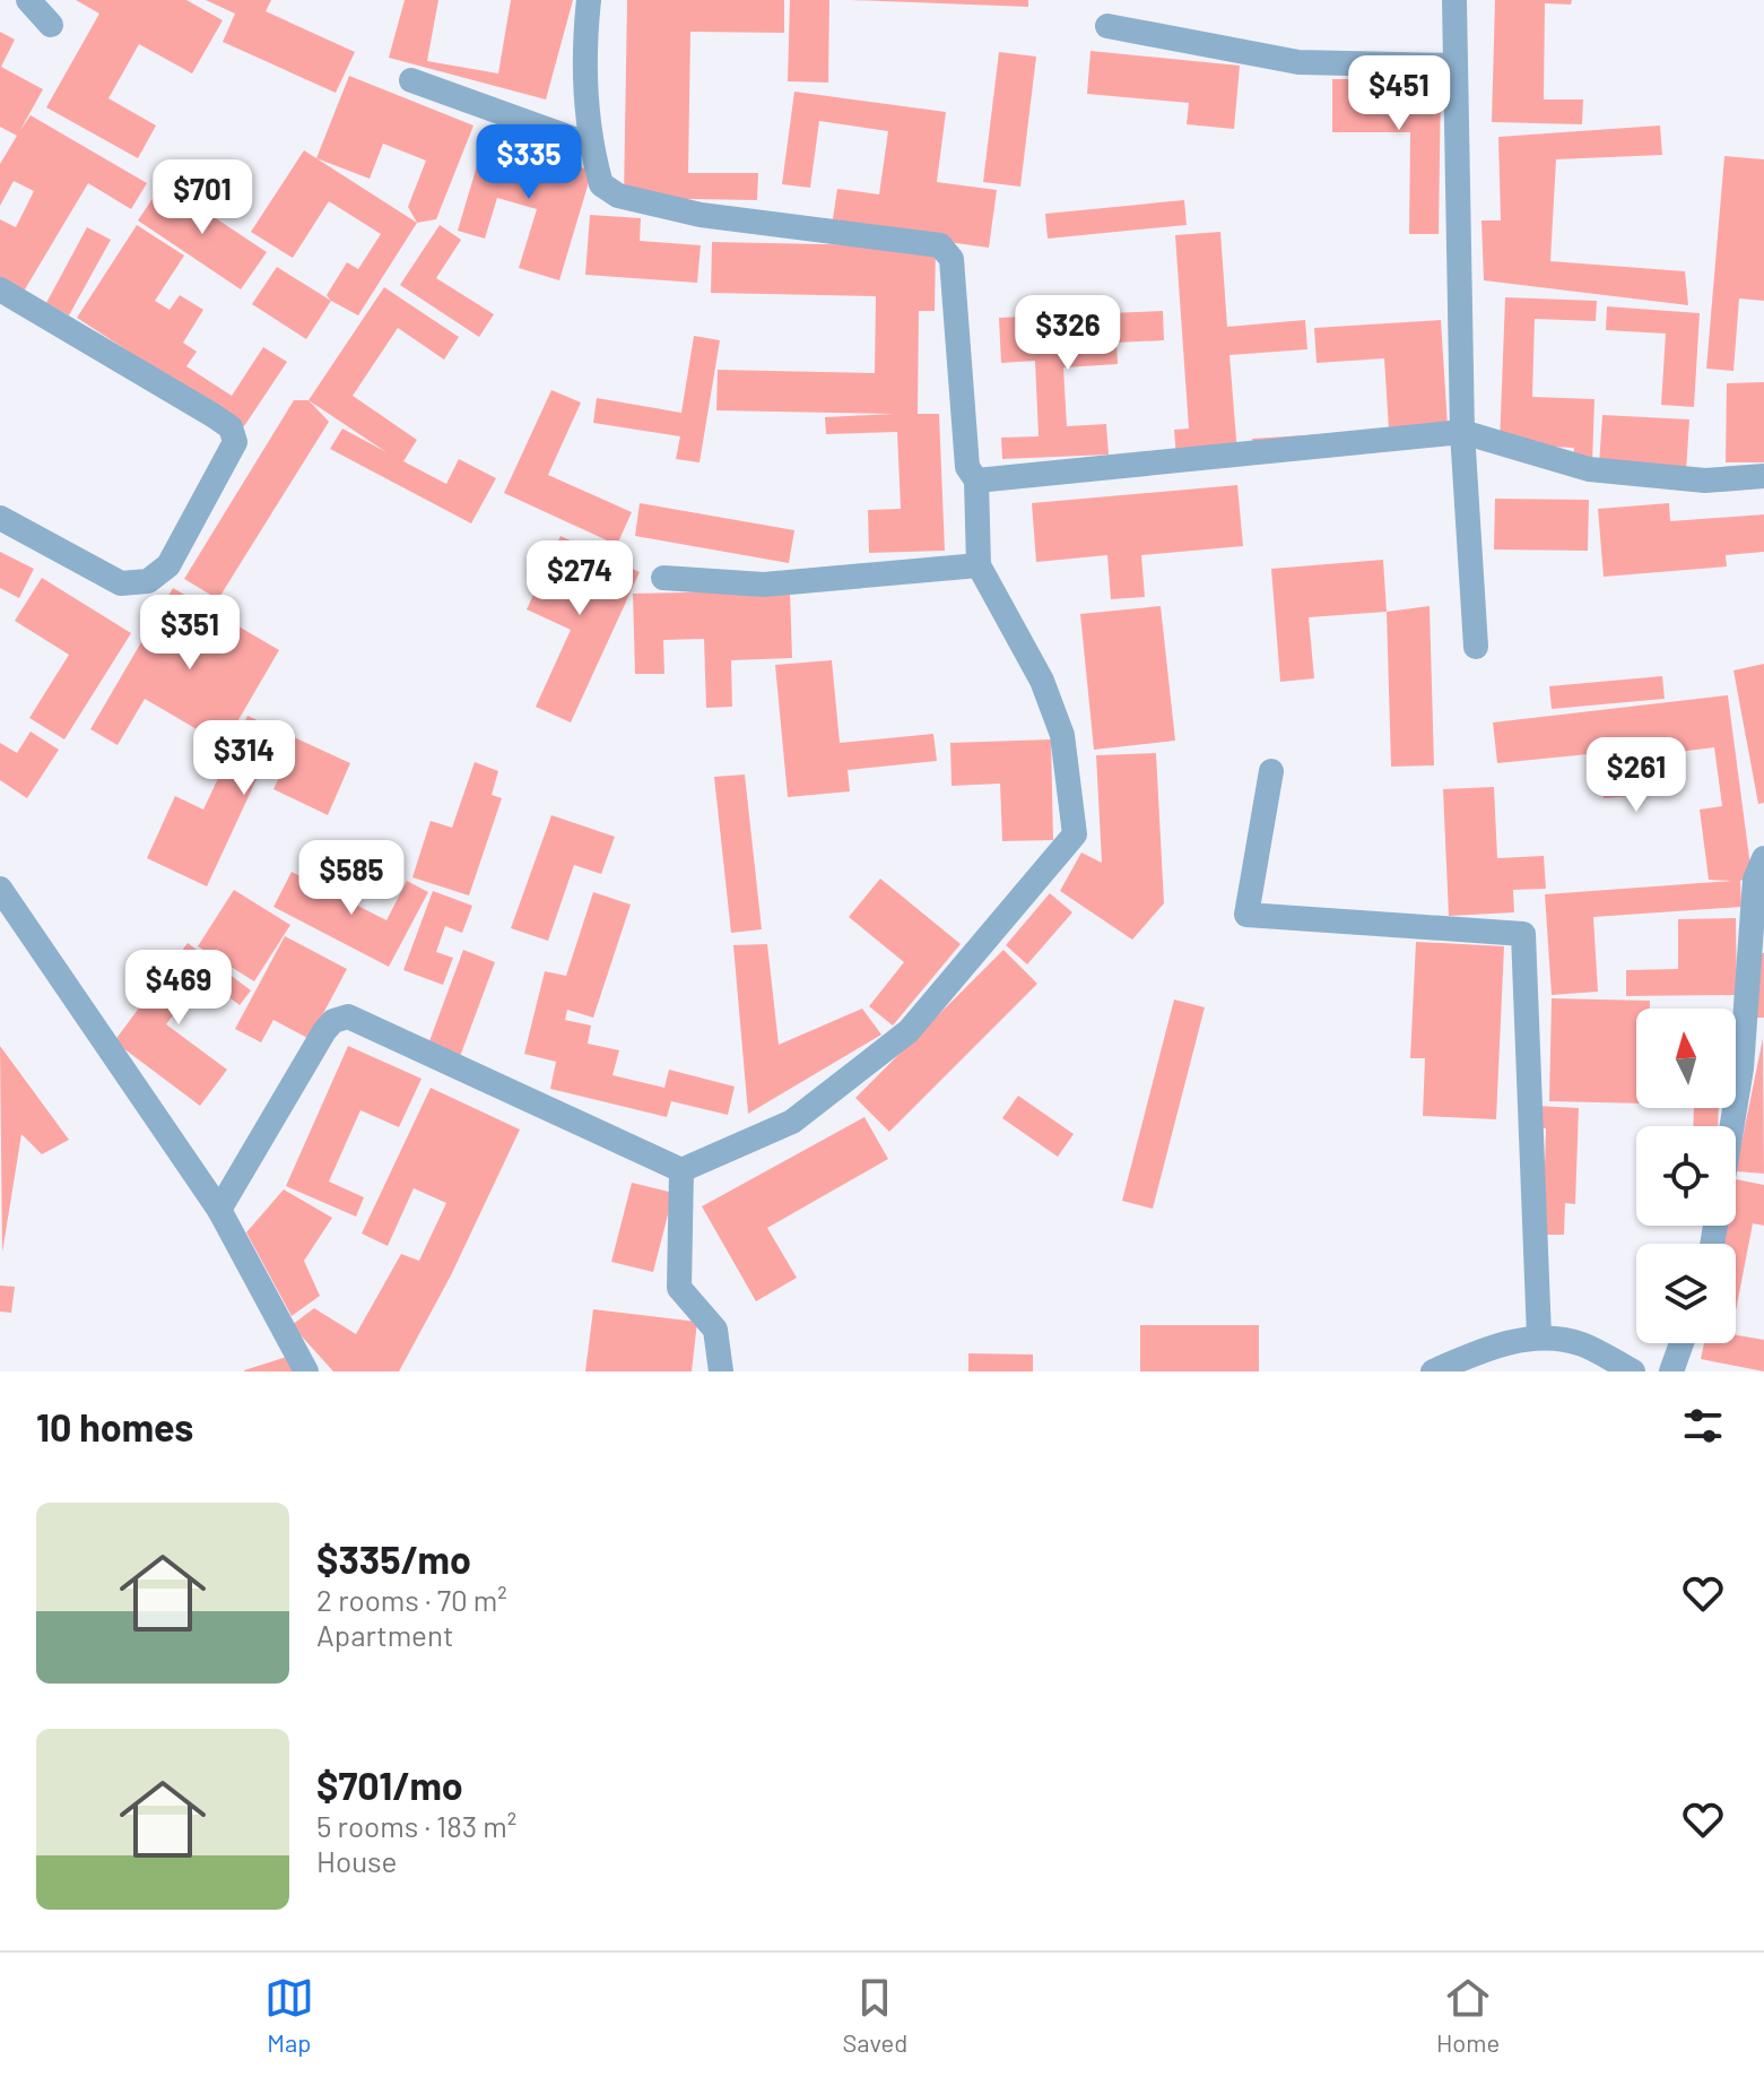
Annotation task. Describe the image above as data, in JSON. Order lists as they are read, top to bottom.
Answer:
{
  "north": "top",
  "page": {
    "price": [
      "$451",
      "$335",
      "$701",
      "$326",
      "$274",
      "$351",
      "$314",
      "$261",
      "$585",
      "$469"
    ],
    "heading": "10 homes",
    "list": [
      {
        "name": "$335/mo",
        "note": "2 rooms · 70 m² · Apartment"
      },
      {
        "name": "$701/mo",
        "note": "5 rooms · 183 m² · House"
      }
    ],
    "tabs": ["Map", "Saved", "Home"]
  }
}
